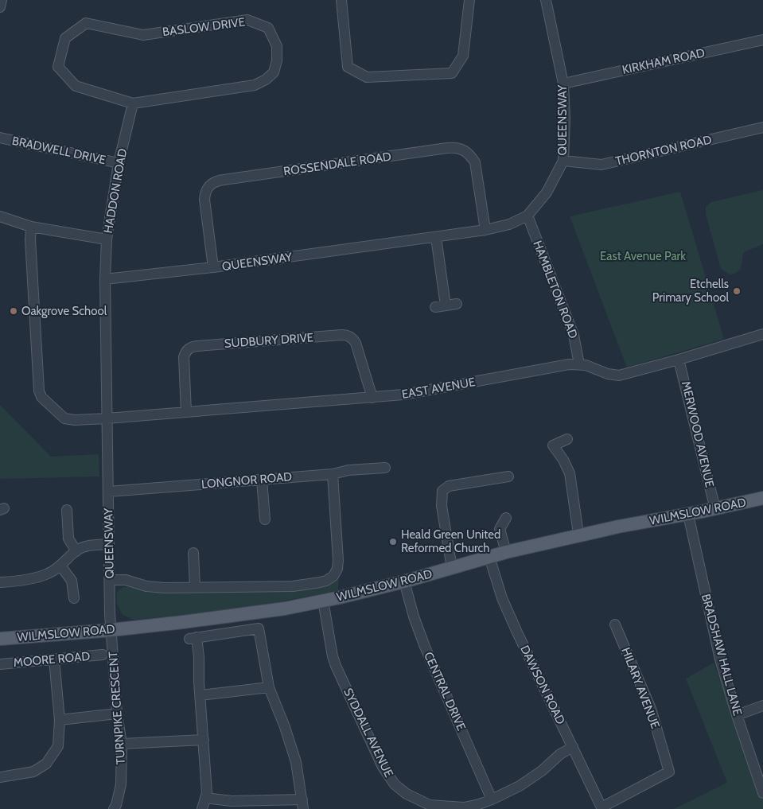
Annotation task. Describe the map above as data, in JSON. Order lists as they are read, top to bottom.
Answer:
{
  "streets": {
    "main road": ["WILMSLOW ROAD"],
    "street": [
      "BASLOW DRIVE",
      "KIRKHAM ROAD",
      "QUEENSWAY",
      "BRADWELL DRIVE",
      "THORNTON ROAD",
      "ROSSENDALE ROAD",
      "HADDON ROAD",
      "HAMBLETON ROAD",
      "SUDBURY DRIVE",
      "EAST AVENUE",
      "MERWOOD AVENUE",
      "LONGNOR ROAD",
      "BRADSHAW HALL LANE",
      "MOORE ROAD",
      "DAWSON ROAD",
      "HILARY AVENUE",
      "CENTRAL DRIVE",
      "TURNPIKE CRESCENT",
      "SYDDALL AVENUE"
    ]
  },
  "crossings": [
    ["BASLOW DRIVE", "HADDON ROAD"],
    ["KIRKHAM ROAD", "QUEENSWAY"],
    ["QUEENSWAY", "THORNTON ROAD"],
    ["QUEENSWAY", "ROSSENDALE ROAD"],
    ["QUEENSWAY", "HADDON ROAD"],
    ["QUEENSWAY", "HAMBLETON ROAD"],
    ["QUEENSWAY", "EAST AVENUE"],
    ["QUEENSWAY", "LONGNOR ROAD"],
    ["QUEENSWAY", "WILMSLOW ROAD"],
    ["QUEENSWAY", "TURNPIKE CRESCENT"],
    ["BRADWELL DRIVE", "HADDON ROAD"],
    ["HAMBLETON ROAD", "EAST AVENUE"],
    ["SUDBURY DRIVE", "EAST AVENUE"],
    ["EAST AVENUE", "MERWOOD AVENUE"],
    ["MERWOOD AVENUE", "WILMSLOW ROAD"],
    ["LONGNOR ROAD", "WILMSLOW ROAD"],
    ["WILMSLOW ROAD", "BRADSHAW HALL LANE"],
    ["WILMSLOW ROAD", "DAWSON ROAD"],
    ["WILMSLOW ROAD", "CENTRAL DRIVE"],
    ["WILMSLOW ROAD", "TURNPIKE CRESCENT"],
    ["WILMSLOW ROAD", "SYDDALL AVENUE"],
    ["DAWSON ROAD", "HILARY AVENUE"],
    ["DAWSON ROAD", "SYDDALL AVENUE"],
    ["CENTRAL DRIVE", "SYDDALL AVENUE"]
  ],
  "parks": ["East Avenue Park"],
  "places": ["Etchells Primary School", "Oakgrove School", "Heald Green United Reformed Church"]
}
